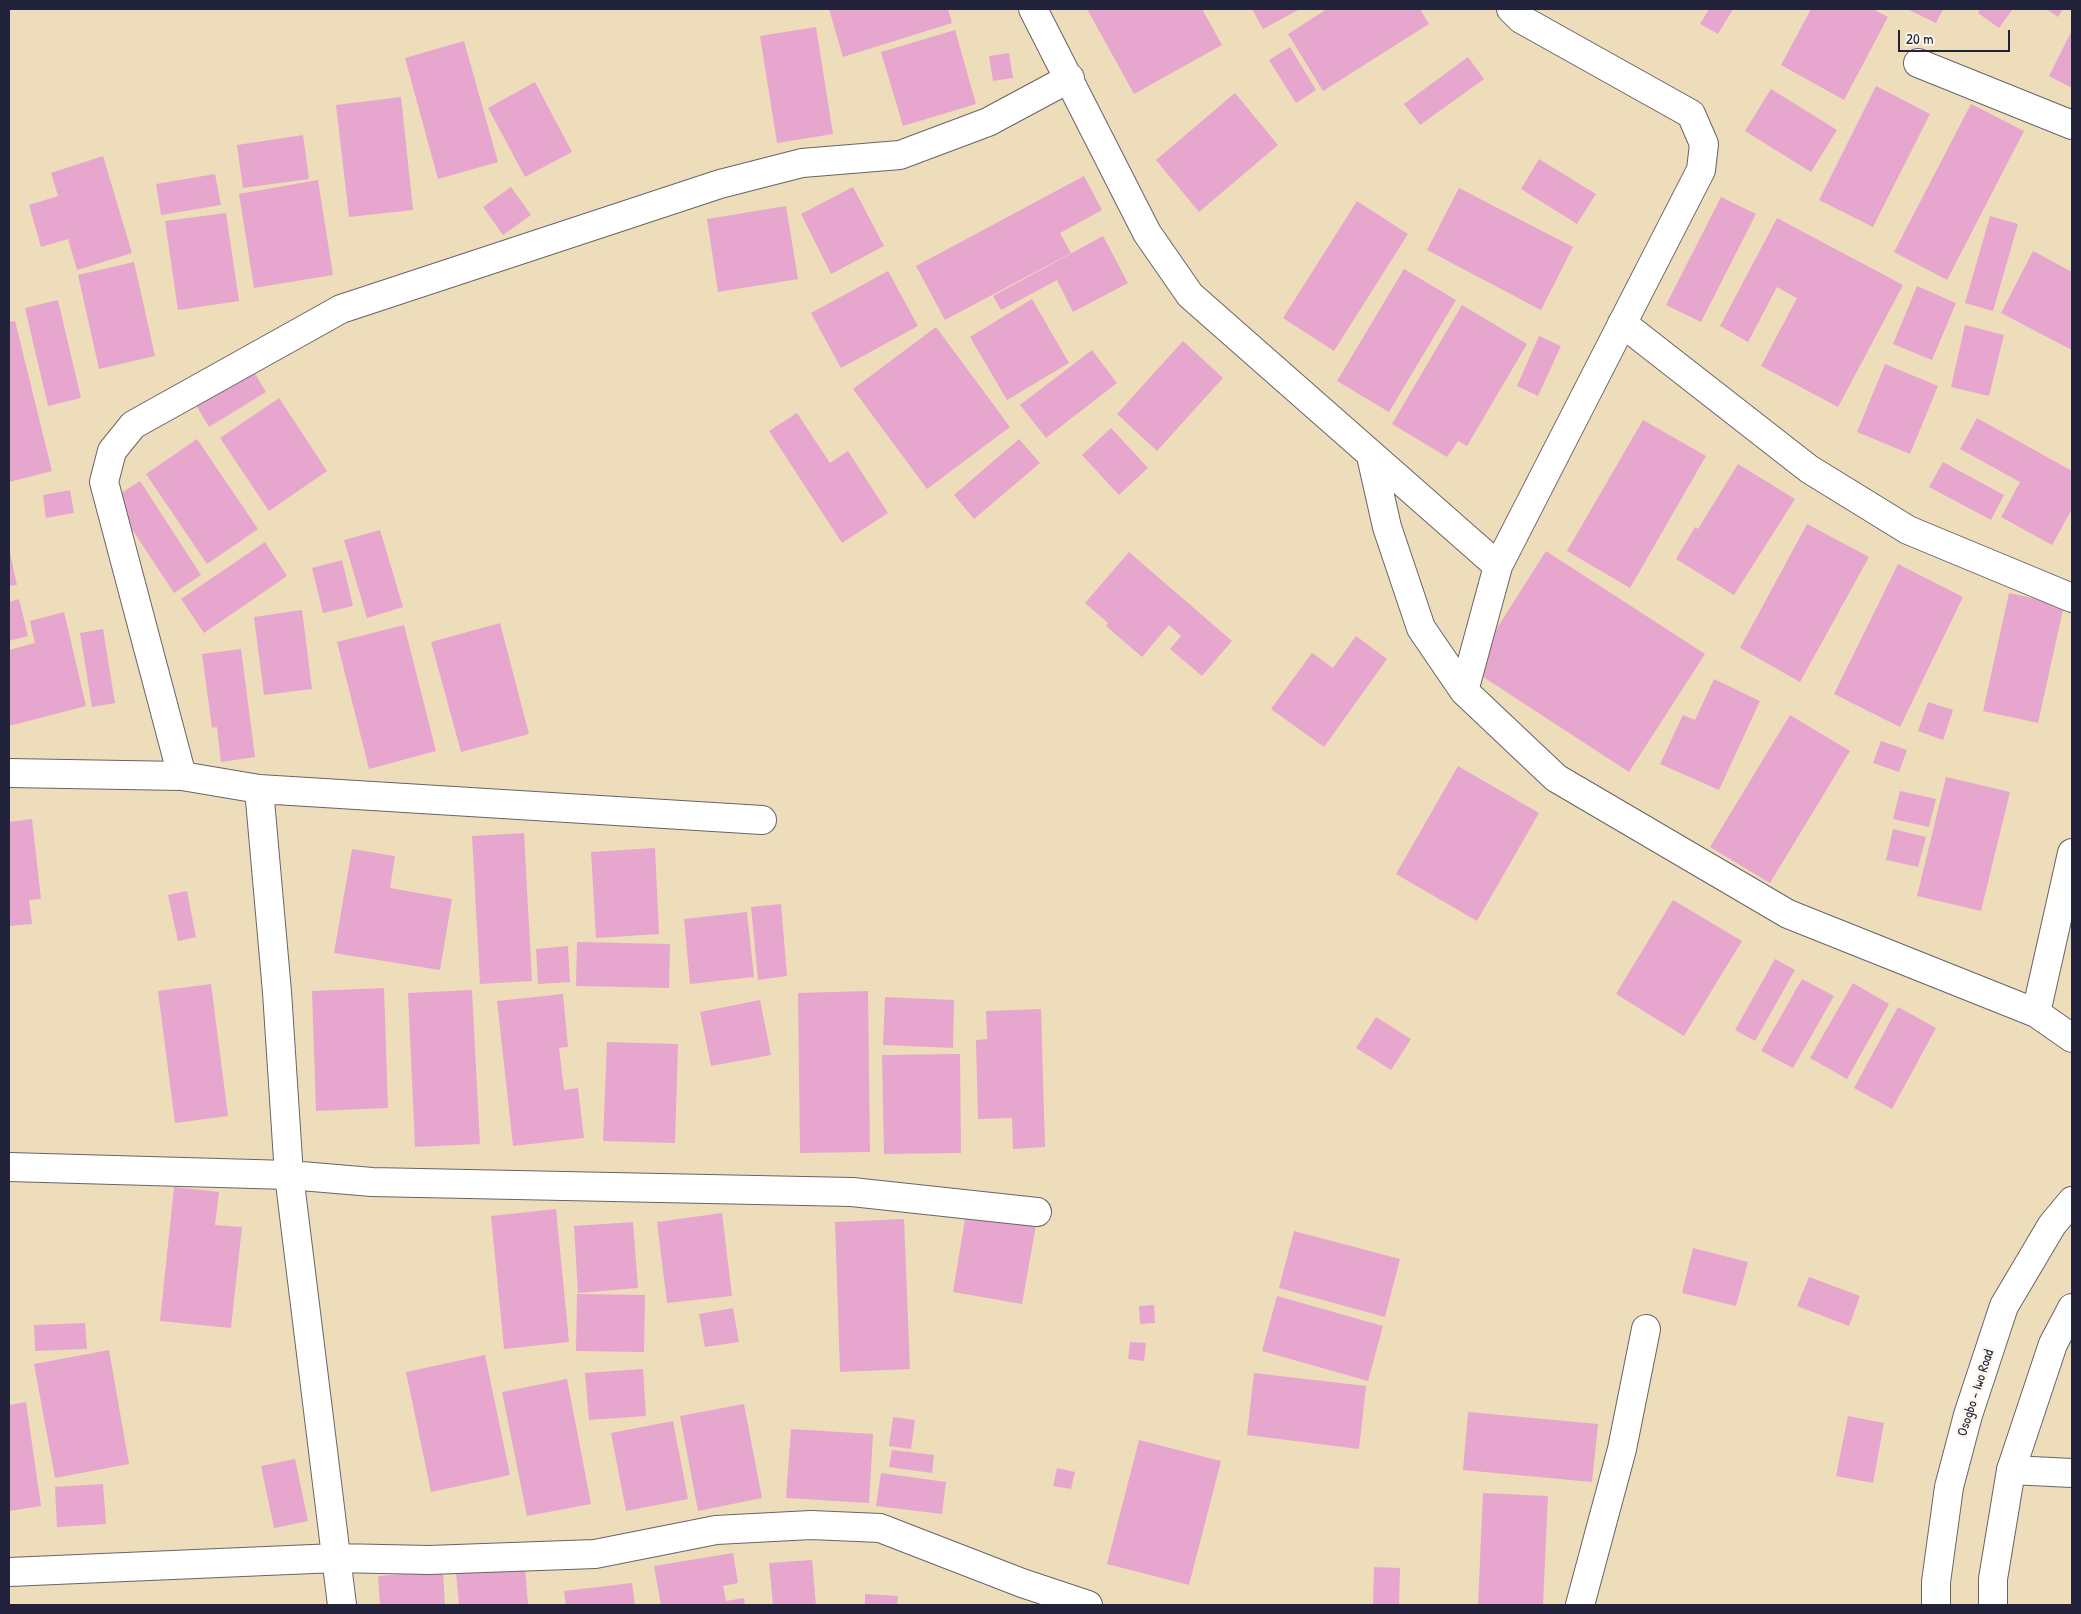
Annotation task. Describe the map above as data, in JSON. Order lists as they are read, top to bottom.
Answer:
{
  "streets": {
    "street": ["Osogbo - Iwo Road"]
  },
  "scale_bar": "20 m"
}
